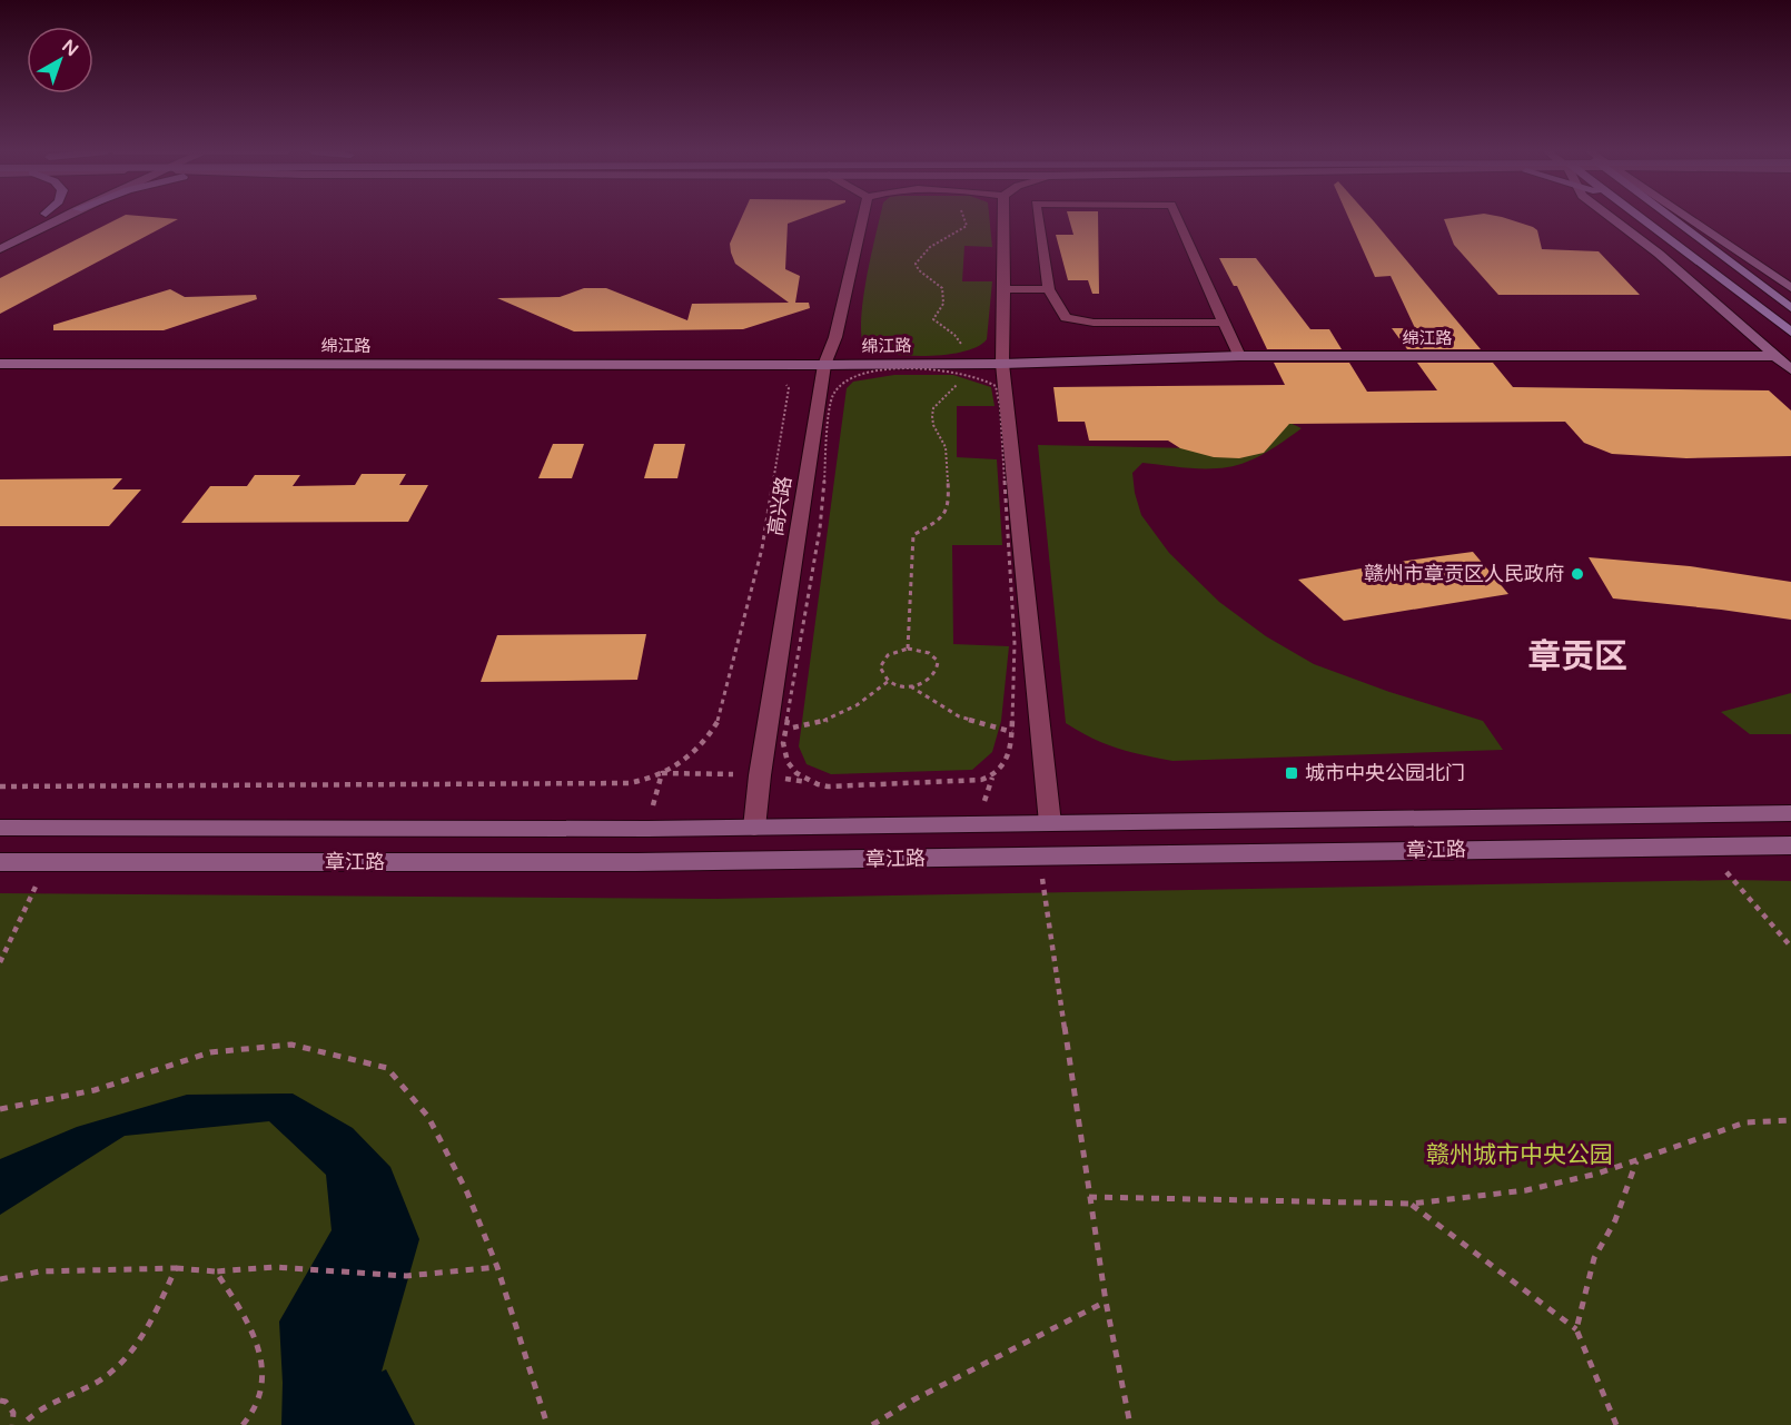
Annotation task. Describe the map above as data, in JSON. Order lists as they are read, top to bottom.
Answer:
{
  "streets": {
    "street": ["绵江路", "高兴路", "章江路"]
  },
  "crossings": [
    ["绵江路", "高兴路"],
    ["高兴路", "章江路"]
  ],
  "districts": ["章贡区"],
  "parks": ["赣州城市中央公园"],
  "places": {
    "other": ["赣州市章贡区人民政府"],
    "transit": ["城市中央公园北门"]
  },
  "north": "top right"
}
